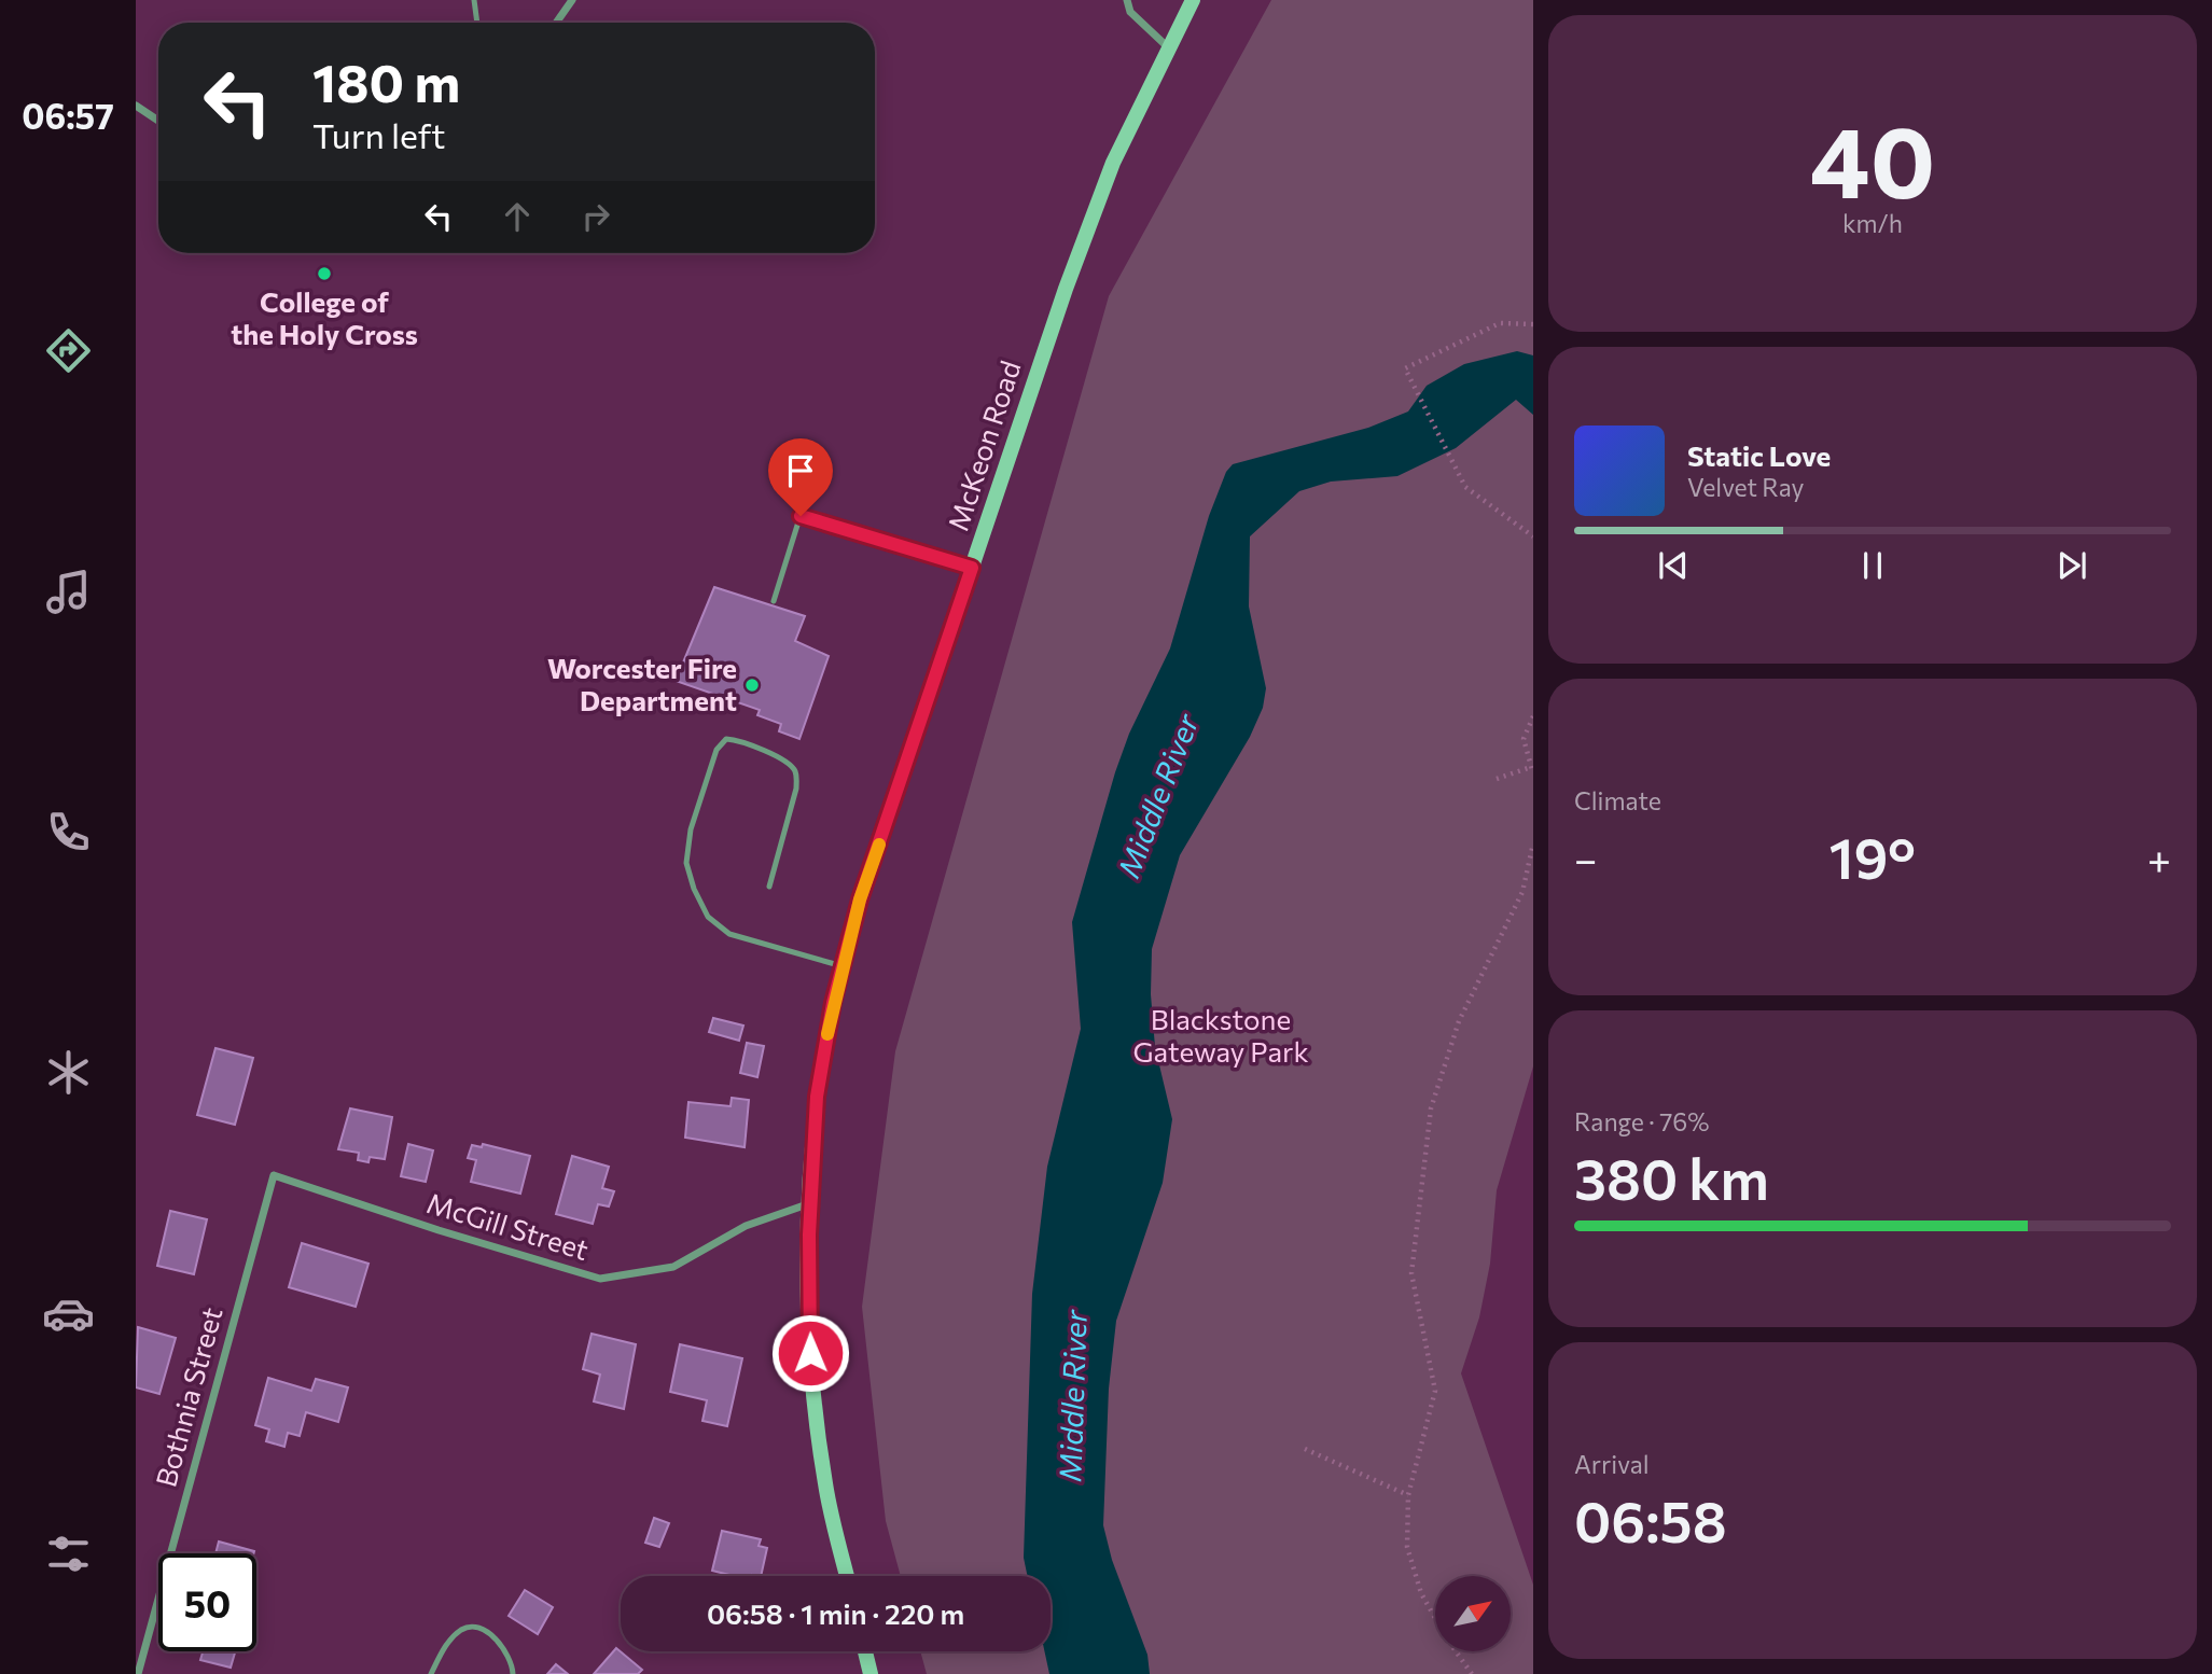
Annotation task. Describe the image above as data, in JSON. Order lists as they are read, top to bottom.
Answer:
{
  "streets": {
    "main road": ["McKeon Road"],
    "street": ["McGill Street", "Bothnia Street"]
  },
  "crossings": [
    ["McKeon Road", "McGill Street"],
    ["McGill Street", "Bothnia Street"]
  ],
  "water": ["Middle River"],
  "parks": ["Blackstone Gateway Park"],
  "places": ["College of the Holy Cross", "Worcester Fire Department"],
  "north": "top right",
  "page": {
    "tabs": "06:57",
    "tile": [
      ["40", "km/h"],
      "Climate",
      ["Range · 76%", "380 km"],
      ["Arrival", "06:58"]
    ],
    "turn": ["180 m", "Turn left"],
    "song": ["Static Love", "Velvet Ray"],
    "heat": ["−", "19°", "+"],
    "limit": "50",
    "trip": "06:58 · 1 min · 220 m"
  }
}
